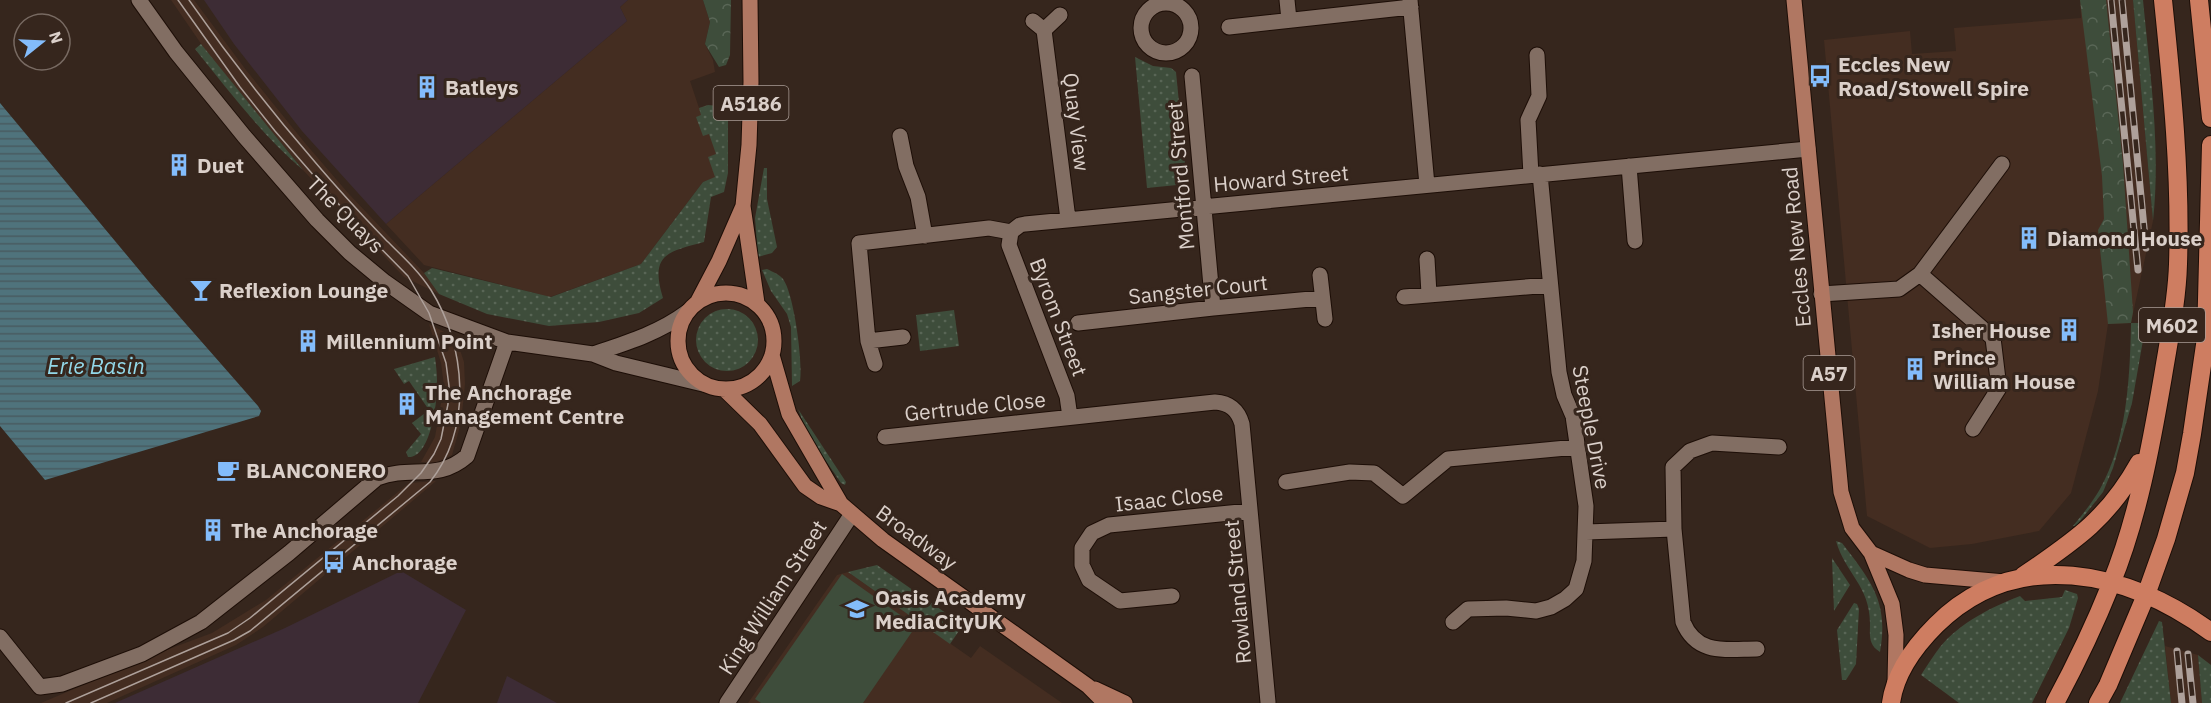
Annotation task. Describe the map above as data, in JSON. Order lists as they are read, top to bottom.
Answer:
{
  "streets": {
    "highway": ["M602"],
    "main road": [
      "A5186",
      "Eccles New Road",
      "A57",
      "Broadway"
    ],
    "street": [
      "Quay View",
      "Montford Street",
      "Howard Street",
      "The Quays",
      "Sangster Court",
      "Byrom Street",
      "Gertrude Close",
      "Steeple Drive",
      "Isaac Close",
      "Rowland Street",
      "King William Street"
    ]
  },
  "crossings": [
    ["A5186", "The Quays"],
    ["A5186", "Broadway"],
    ["Quay View", "Howard Street"],
    ["Montford Street", "Howard Street"],
    ["Montford Street", "Sangster Court"],
    ["Howard Street", "Eccles New Road"],
    ["Howard Street", "Byrom Street"],
    ["Howard Street", "Steeple Drive"],
    ["The Quays", "Broadway"],
    ["Eccles New Road", "M602"],
    ["Byrom Street", "Gertrude Close"],
    ["Gertrude Close", "Rowland Street"],
    ["Isaac Close", "Rowland Street"],
    ["Broadway", "King William Street"]
  ],
  "water": ["Erie Basin"],
  "places": {
    "bus stop": ["Eccles New Road/Stowell Spire", "Anchorage"],
    "building": [
      "Batleys",
      "Duet",
      "Diamond House",
      "Isher House",
      "Millennium Point",
      "Prince William House",
      "The Anchorage Management Centre",
      "The Anchorage"
    ],
    "bar": ["Reflexion Lounge"],
    "cafe": ["BLANCONERO"],
    "school or university": ["Oasis Academy MediaCityUK"]
  },
  "north": "right"
}
